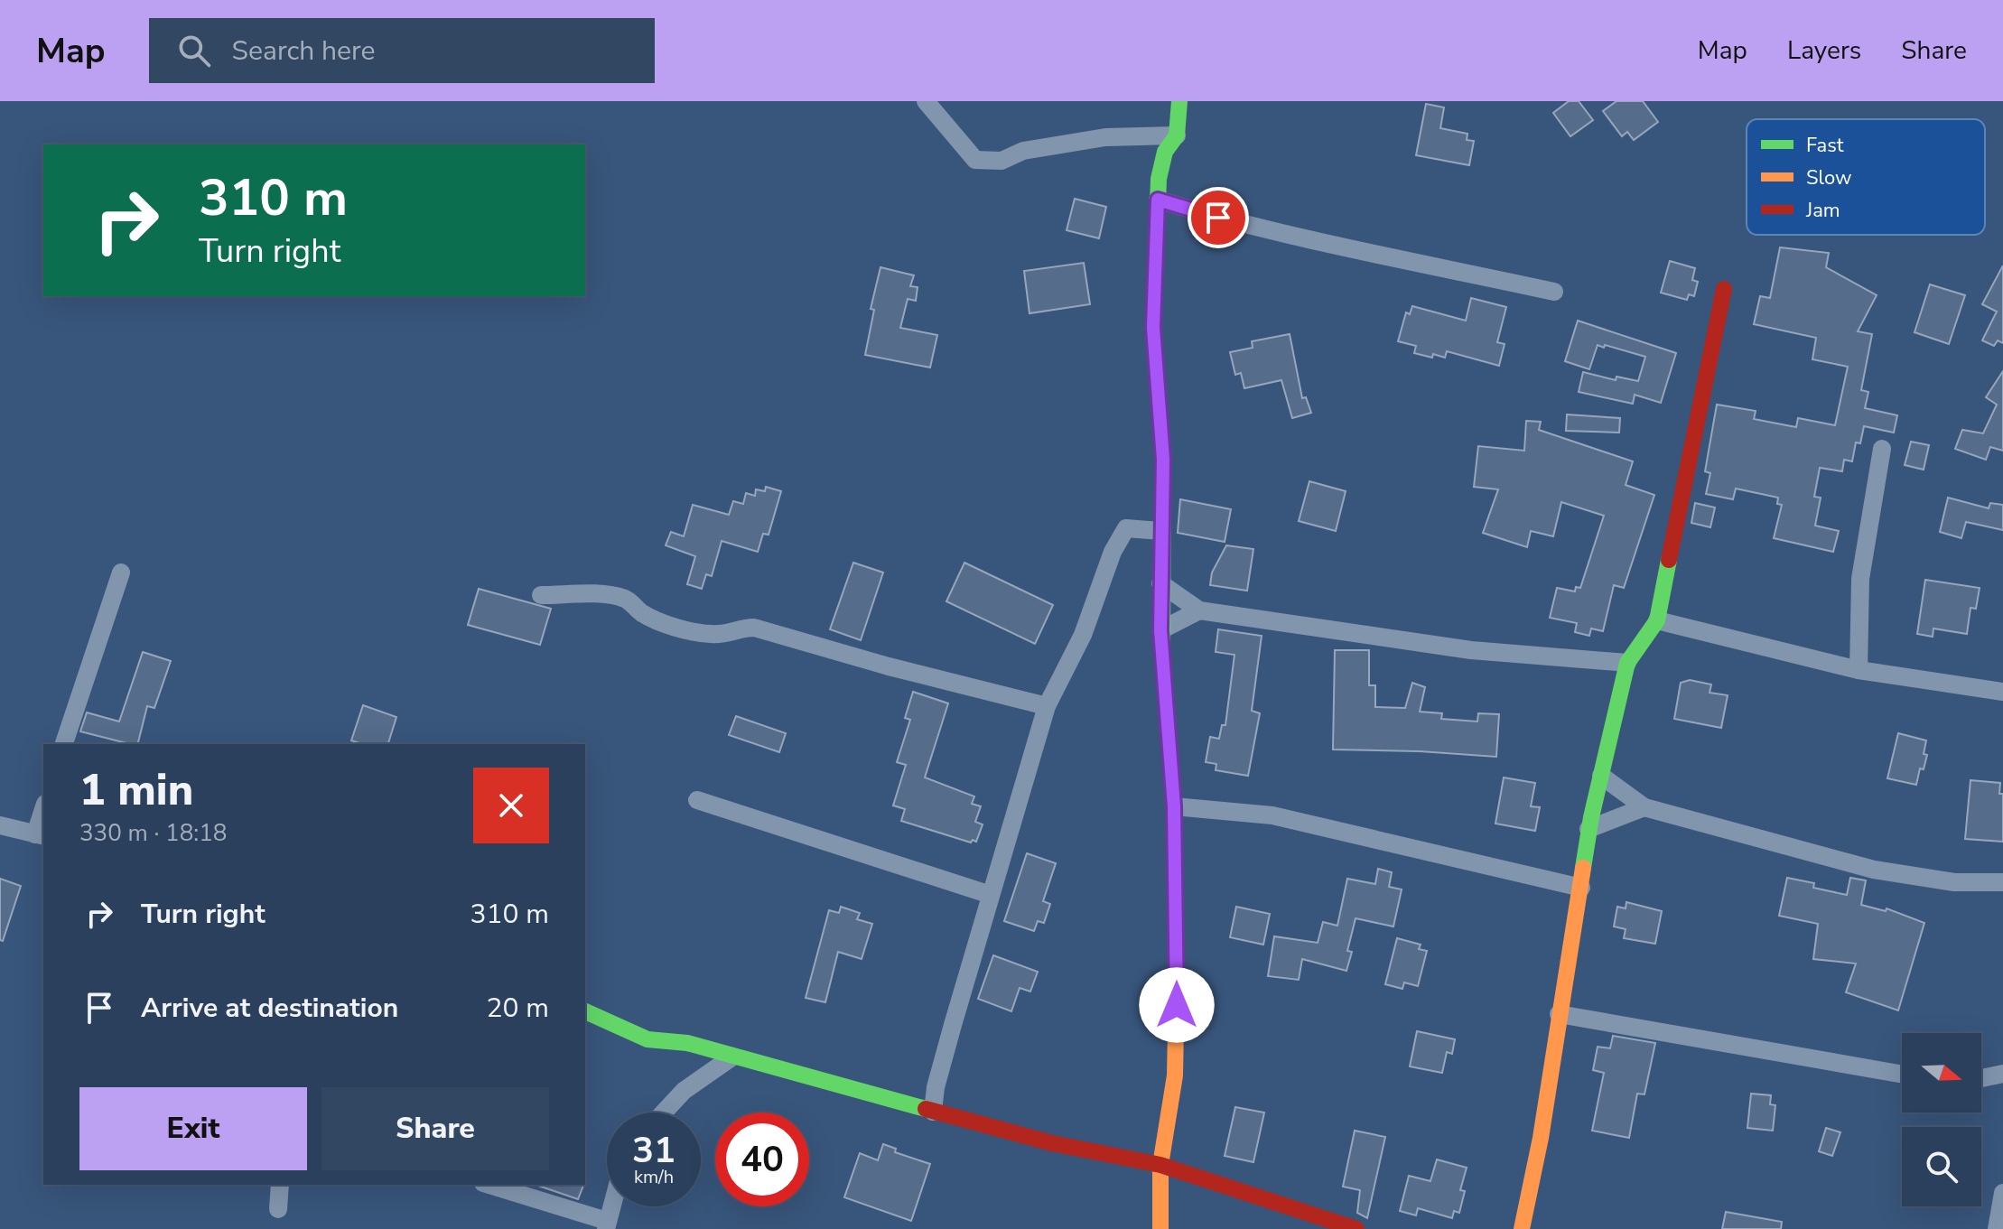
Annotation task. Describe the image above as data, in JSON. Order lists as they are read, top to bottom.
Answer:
{
  "legend": ["Fast", "Slow", "Jam"],
  "north": "right",
  "page": {
    "header": "Map",
    "search": "Search here",
    "nav": ["Map", "Layers", "Share"],
    "turn": ["310 m", "Turn right"],
    "heading": ["1 min", "330 m · 18:18"],
    "list": [
      {
        "name": "Turn right",
        "value": "310 m"
      },
      {
        "name": "Arrive at destination",
        "value": "20 m"
      }
    ],
    "buttons": ["Exit", "Share"],
    "speed": "31 km/h",
    "limit": "40"
  }
}
